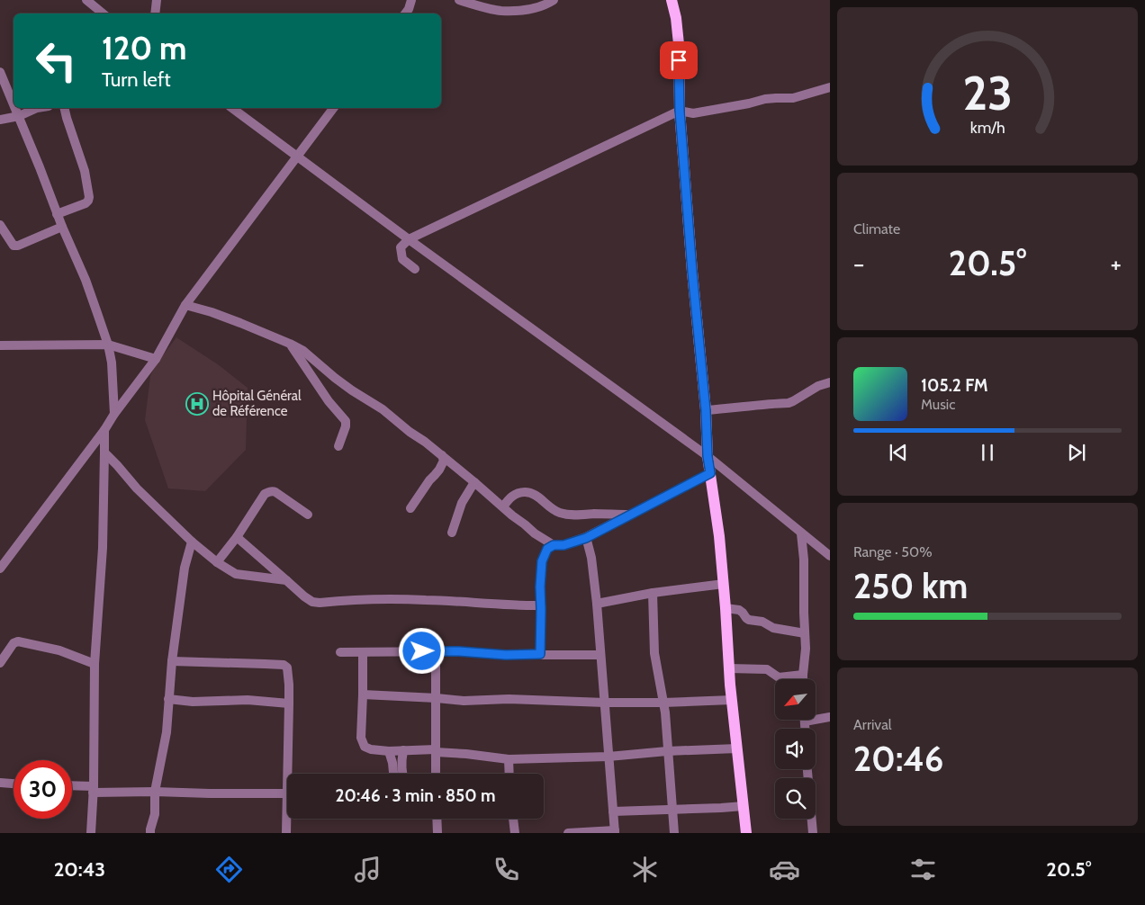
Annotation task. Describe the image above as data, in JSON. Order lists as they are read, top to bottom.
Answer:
{
  "places": {
    "hospital": ["Hôpital Général de Référence"]
  },
  "north": "bottom left",
  "page": {
    "turn": ["120 m", "Turn left"],
    "tile": [
      "Climate",
      ["Range · 50%", "250 km"],
      ["Arrival", "20:46"]
    ],
    "heat": ["−", "20.5°", "+"],
    "song": ["105.2 FM", "Music"],
    "limit": "30",
    "trip": "20:46 · 3 min · 850 m",
    "tabs": ["20:43", "20.5°"],
    "gauge": ["23", "km/h"]
  }
}
